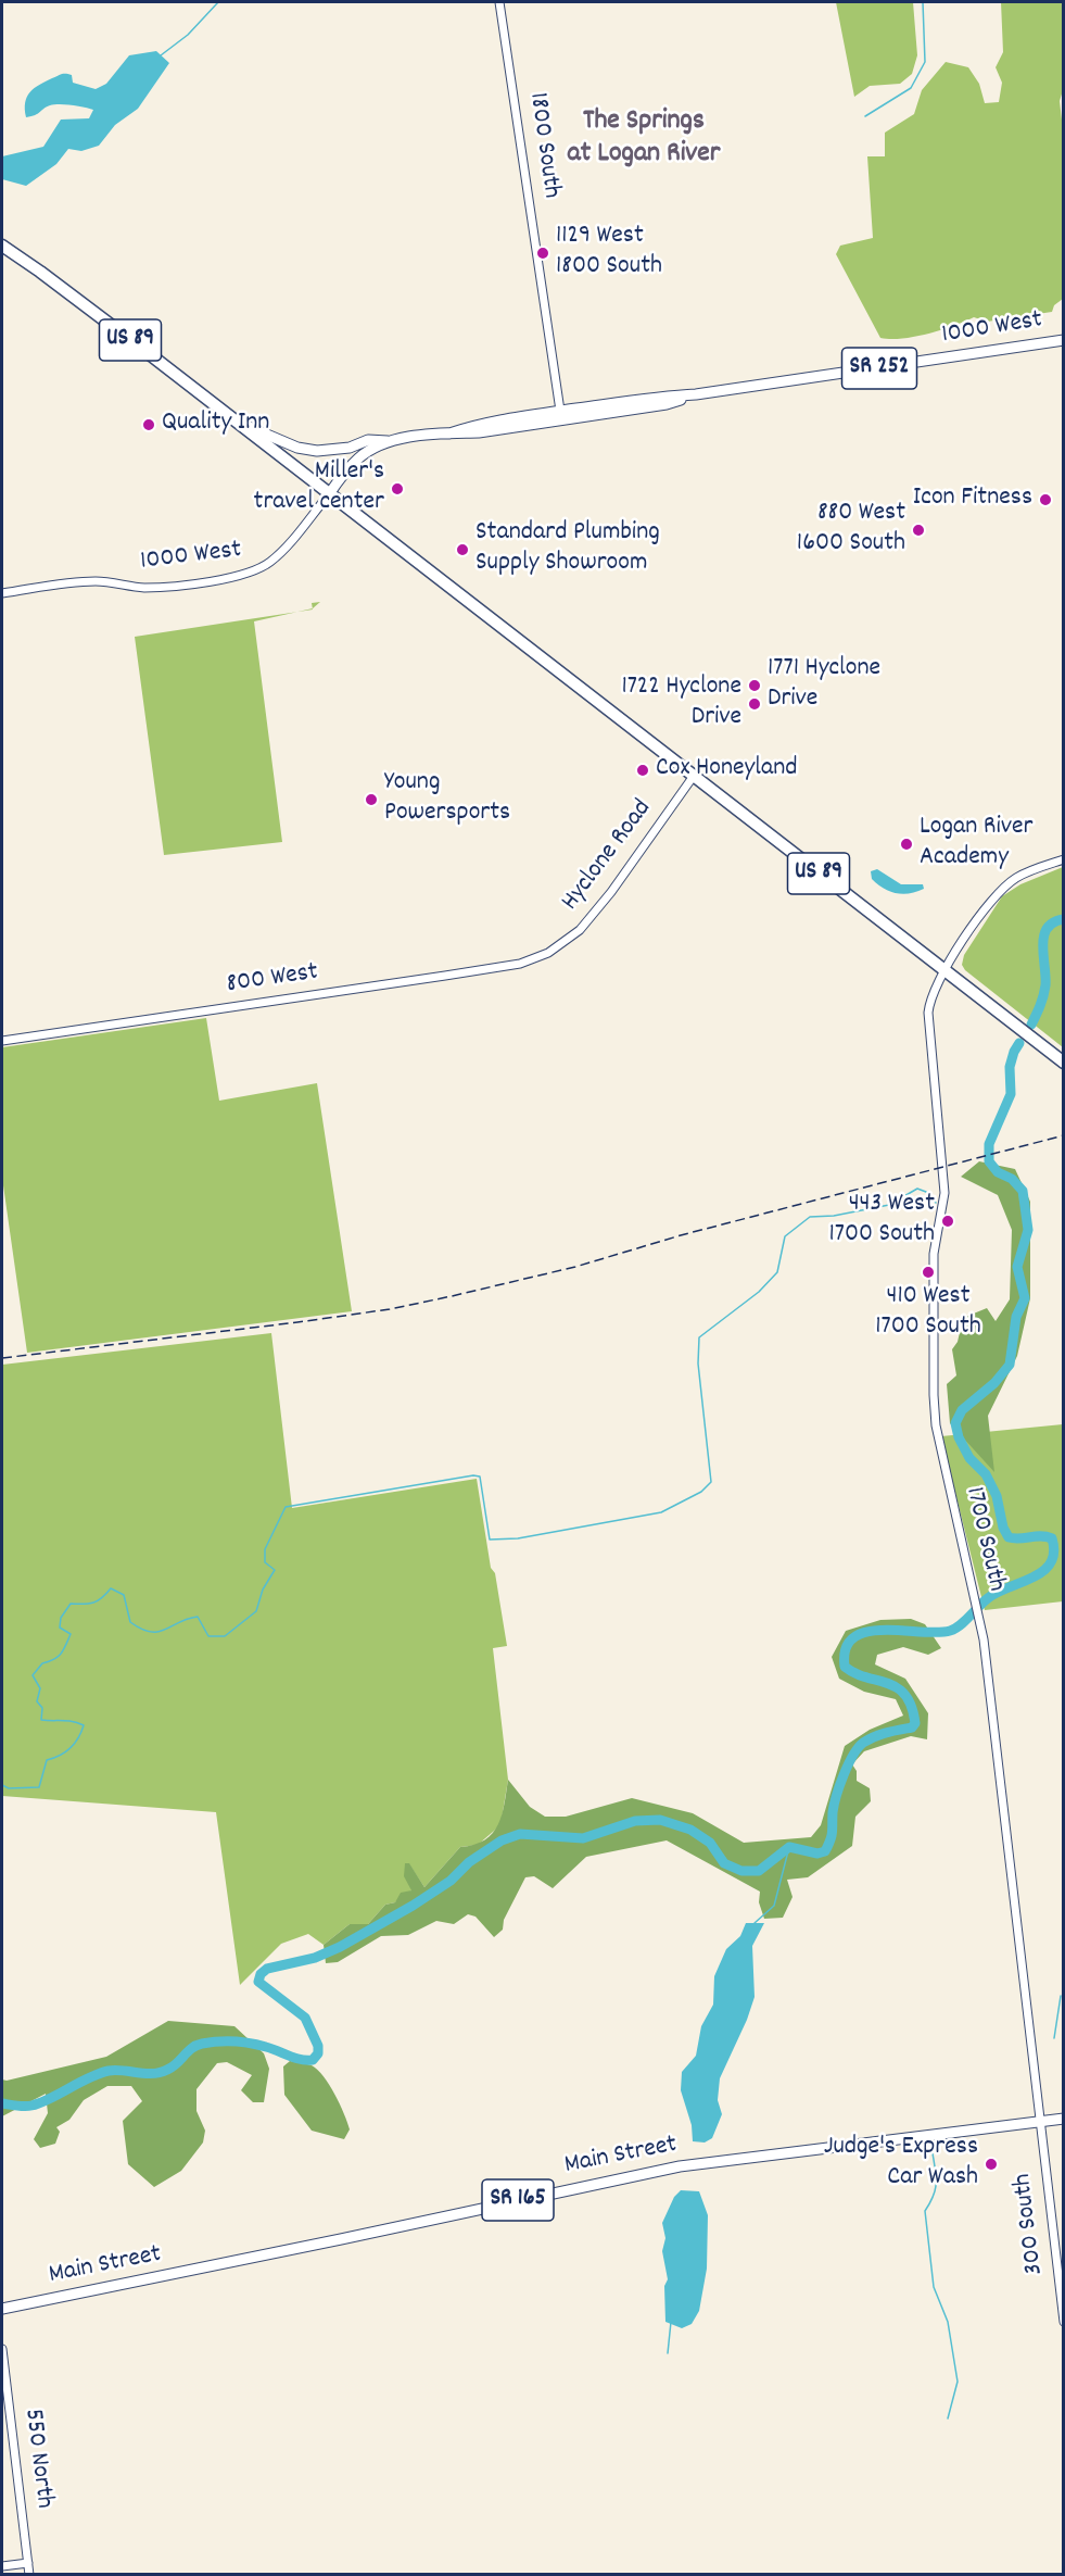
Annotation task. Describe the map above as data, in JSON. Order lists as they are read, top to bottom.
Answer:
{
  "streets": {
    "highway": ["US 89"],
    "main road": [
      "1000 West",
      "SR 252",
      "Main Street",
      "SR 165"
    ],
    "street": [
      "1800 South",
      "Hyclone Road",
      "800 West",
      "1700 South",
      "300 South",
      "550 North"
    ]
  },
  "crossings": [
    ["1800 South", "1000 West"],
    ["1000 West", "US 89"],
    ["US 89", "Hyclone Road"],
    ["US 89", "1700 South"],
    ["Hyclone Road", "800 West"],
    ["1700 South", "Main Street"],
    ["1700 South", "300 South"],
    ["Main Street", "300 South"]
  ],
  "districts": ["The Springs at Logan River"],
  "places": [
    "1129 West 1800 South",
    "Quality Inn",
    "Miller's travel center",
    "Icon Fitness",
    "880 West 1600 South",
    "Standard Plumbing Supply Showroom",
    "1771 Hyclone Drive",
    "1722 Hyclone Drive",
    "Cox Honeyland",
    "Young Powersports",
    "Logan River Academy",
    "443 West 1700 South",
    "410 West 1700 South",
    "Judge's Express Car Wash"
  ]
}
